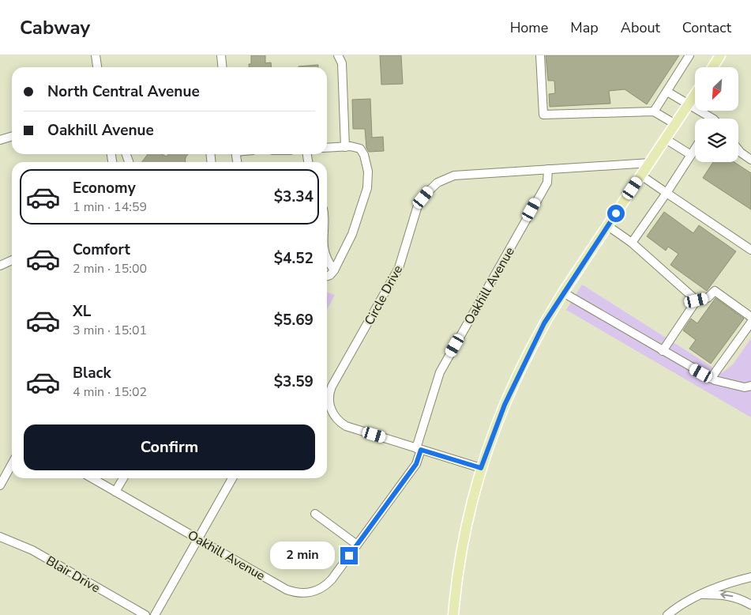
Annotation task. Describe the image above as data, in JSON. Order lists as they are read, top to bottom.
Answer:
{
  "streets": {
    "street": ["Oakhill Avenue", "Circle Drive", "Blair Drive"]
  },
  "crossings": [
    ["Oakhill Avenue", "Circle Drive"]
  ],
  "north": "bottom left",
  "page": {
    "header": "Cabway",
    "nav": [
      "Home",
      "Map",
      "About",
      "Contact"
    ],
    "banner": ["North Central Avenue", "Oakhill Avenue"],
    "list": [
      {
        "name": "Economy",
        "note": "1 min · 14:59",
        "value": "$3.34"
      },
      {
        "name": "Comfort",
        "note": "2 min · 15:00",
        "value": "$4.52"
      },
      {
        "name": "XL",
        "note": "3 min · 15:01",
        "value": "$5.69"
      },
      {
        "name": "Black",
        "note": "4 min · 15:02",
        "value": "$3.59"
      }
    ],
    "buttons": "Confirm",
    "bubble": "2 min"
  }
}
